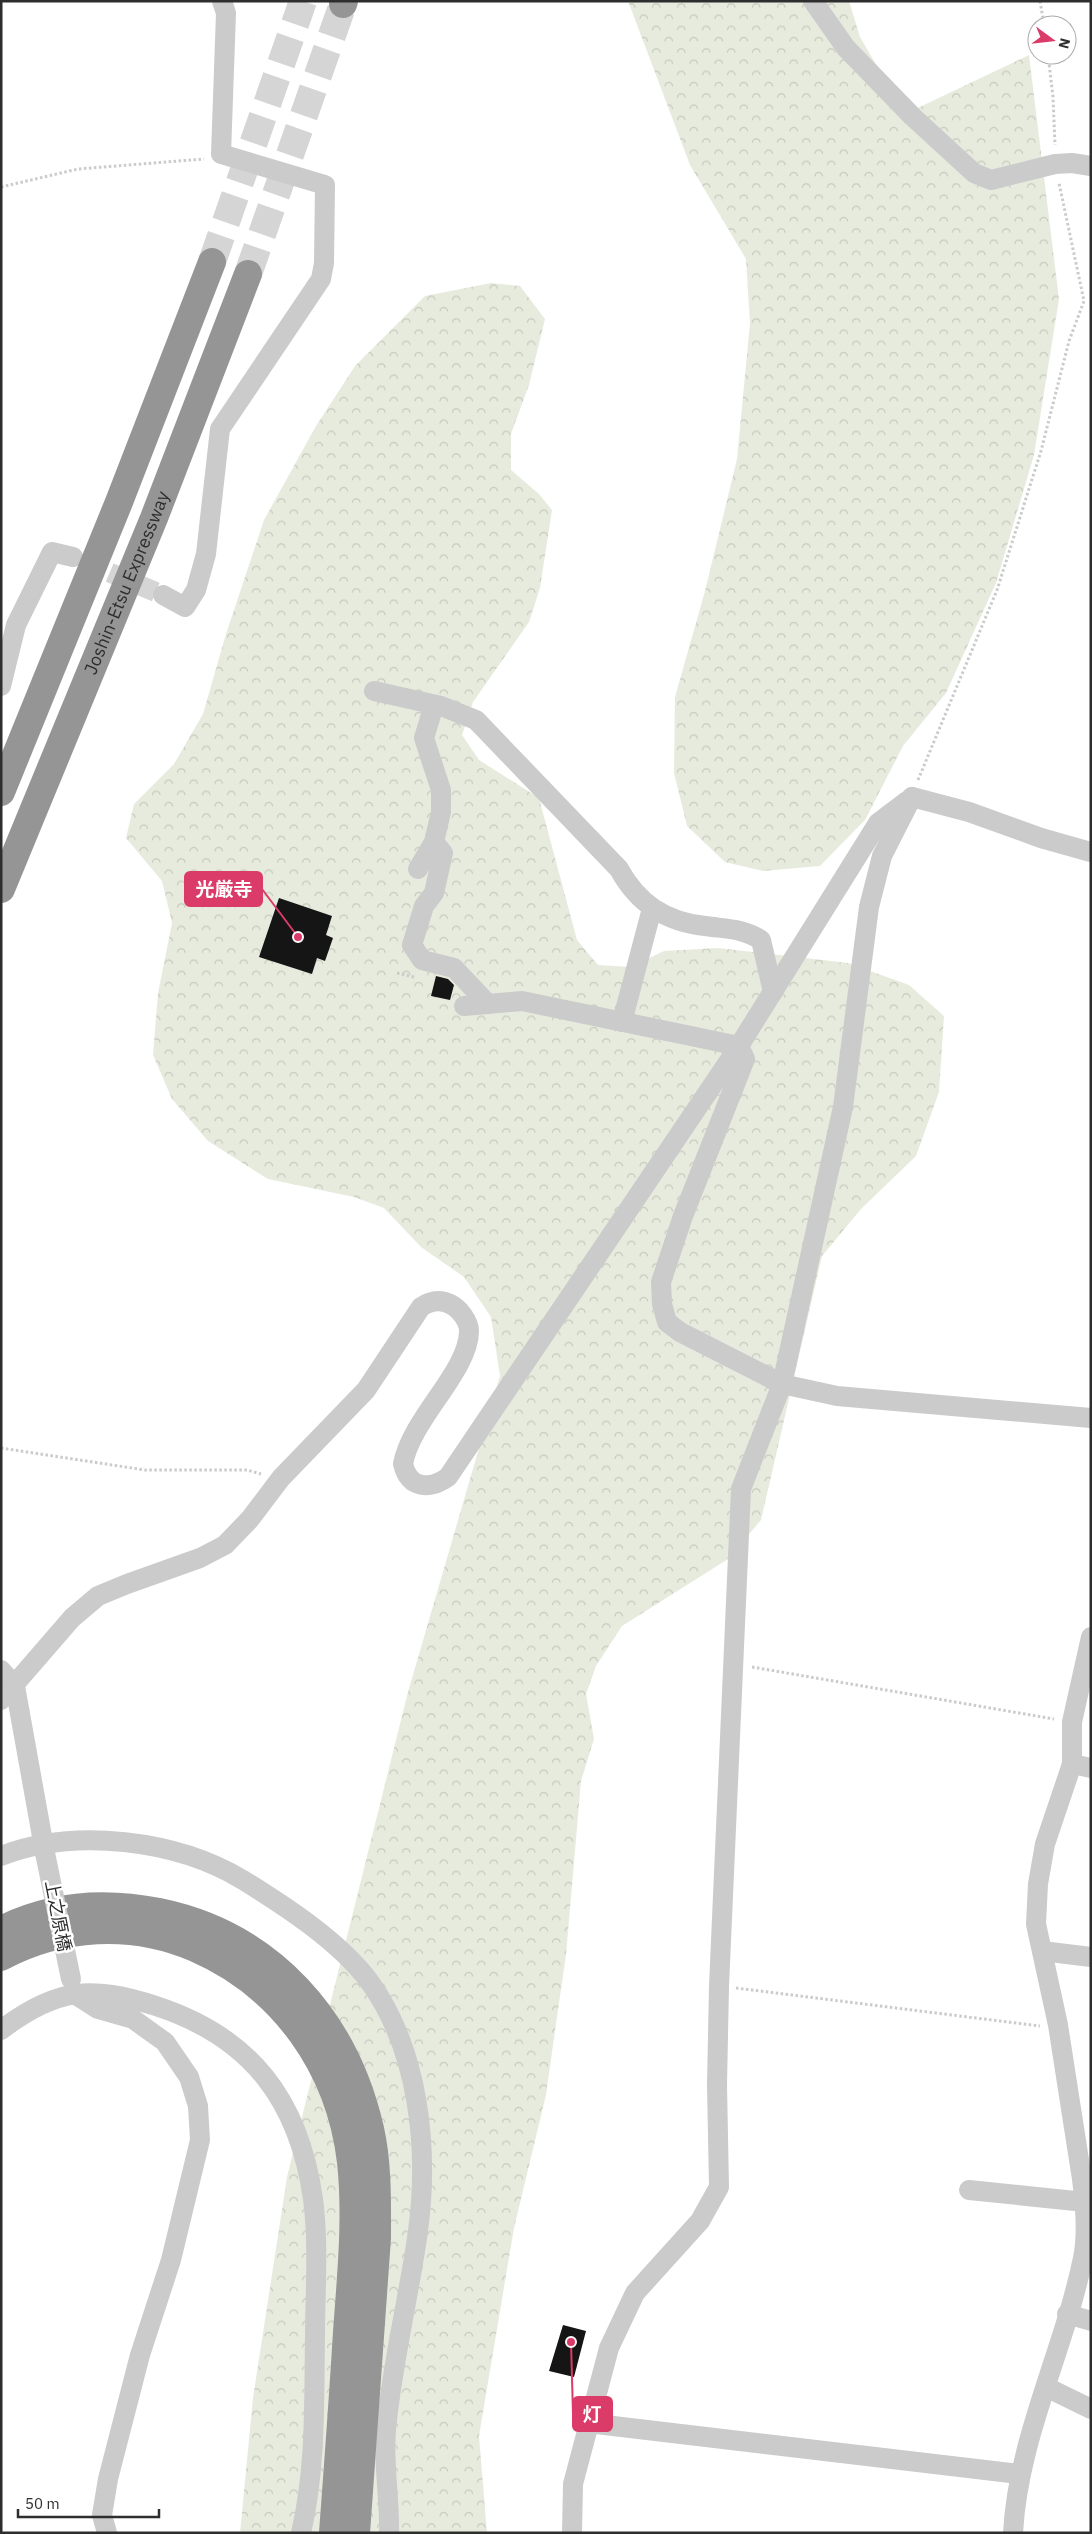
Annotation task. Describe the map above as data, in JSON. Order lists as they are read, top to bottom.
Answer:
{
  "streets": {
    "highway": ["Joshin-Etsu Expressway"],
    "street": ["上之原橋"]
  },
  "places": ["光厳寺", "灯"],
  "scale_bar": "50 m",
  "north": "right"
}
